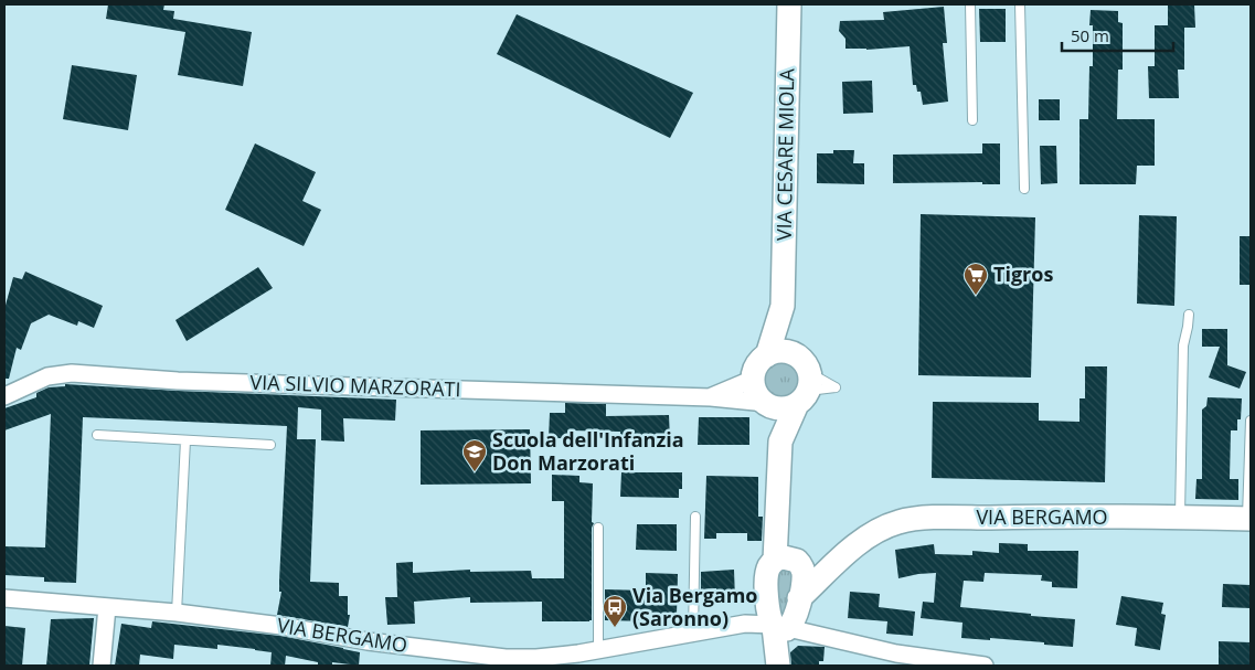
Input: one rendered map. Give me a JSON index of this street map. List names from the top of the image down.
{
  "streets": {
    "street": ["VIA CESARE MIOLA", "VIA SILVIO MARZORATI", "VIA BERGAMO"]
  },
  "crossings": [
    ["VIA CESARE MIOLA", "VIA SILVIO MARZORATI"]
  ],
  "places": {
    "supermarket": ["Tigros"],
    "school or university": ["Scuola dell'Infanzia Don Marzorati"],
    "bus stop": ["Via Bergamo (Saronno)"]
  },
  "scale_bar": "50 m"
}
